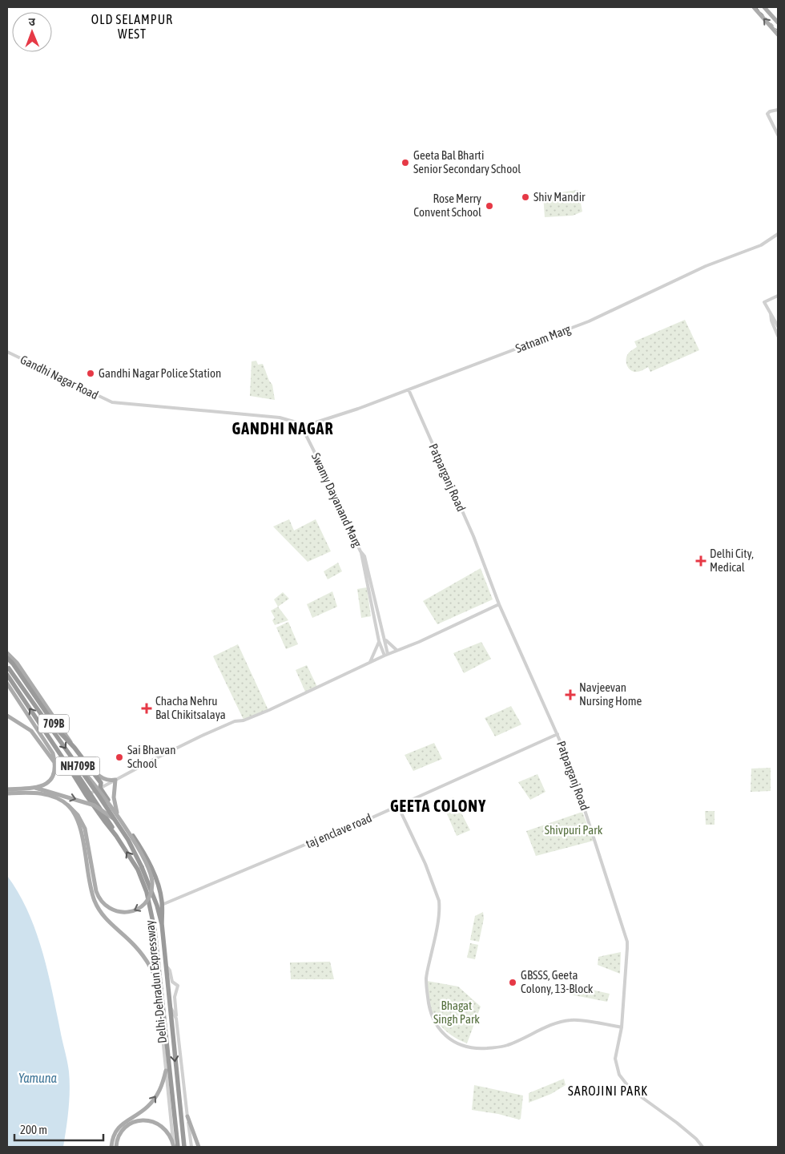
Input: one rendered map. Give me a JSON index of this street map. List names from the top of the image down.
{
  "streets": {
    "highway": ["709B", "NH709B", "Delhi-Dehradun Expressway"],
    "street": [
      "Satnam Marg",
      "Gandhi Nagar Road",
      "Patparganj Road",
      "Swamy Dayanand Marg",
      "taj enclave road"
    ]
  },
  "crossings": [
    ["Satnam Marg", "Gandhi Nagar Road"],
    ["Satnam Marg", "Patparganj Road"],
    ["Satnam Marg", "Swamy Dayanand Marg"],
    ["Gandhi Nagar Road", "Swamy Dayanand Marg"],
    ["Patparganj Road", "taj enclave road"],
    ["709B", "taj enclave road"],
    ["709B", "Delhi-Dehradun Expressway"]
  ],
  "districts": [
    "OLD SELAMPUR WEST",
    "GANDHI NAGAR",
    "GEETA COLONY",
    "SAROJINI PARK"
  ],
  "water": ["Yamuna"],
  "parks": ["Shivpuri Park", "Bhagat Singh Park"],
  "places": {
    "other": [
      "Geeta Bal Bharti Senior Secondary School",
      "Shiv Mandir",
      "Rose Merry Convent School",
      "Gandhi Nagar Police Station",
      "Sai Bhavan School",
      "GBSSS, Geeta Colony, 13-Block"
    ],
    "health": ["Delhi City, Medical", "Navjeevan Nursing Home", "Chacha Nehru Bal Chikitsalaya"]
  },
  "scale_bar": "200 m",
  "north": "top"
}
